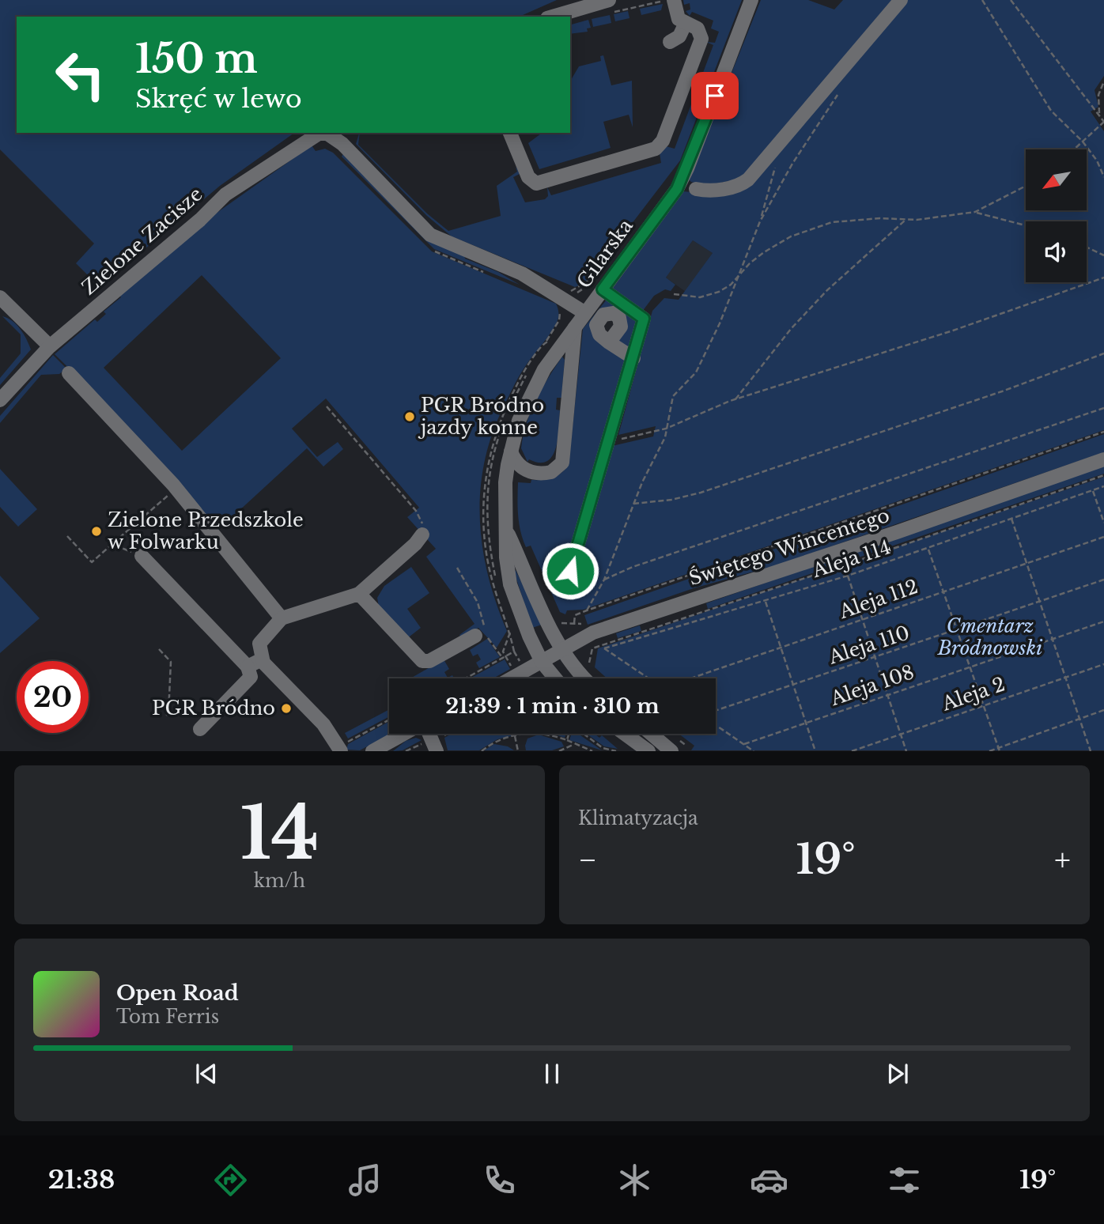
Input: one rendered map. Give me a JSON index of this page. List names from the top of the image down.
{
  "streets": {
    "street": ["Zielone Zacisze", "Gilarska", "Świętego Wincentego"],
    "path": [
      "Aleja 114",
      "Aleja 112",
      "Aleja 110",
      "Aleja 108",
      "Aleja 2"
    ]
  },
  "crossings": [
    ["Zielone Zacisze", "Gilarska"],
    ["Gilarska", "Świętego Wincentego"]
  ],
  "parks": ["Cmentarz Bródnowski"],
  "places": ["PGR Bródno jazdy konne", "Zielone Przedszkole w Folwarku", "PGR Bródno"],
  "north": "bottom left",
  "page": {
    "turn": ["150 m", "Skręć w lewo"],
    "limit": "20",
    "trip": "21:39 · 1 min · 310 m",
    "tile": [
      ["14", "km/h"],
      "Klimatyzacja"
    ],
    "heat": ["−", "19°", "+"],
    "song": ["Open Road", "Tom Ferris"],
    "tabs": ["21:38", "19°"]
  }
}
